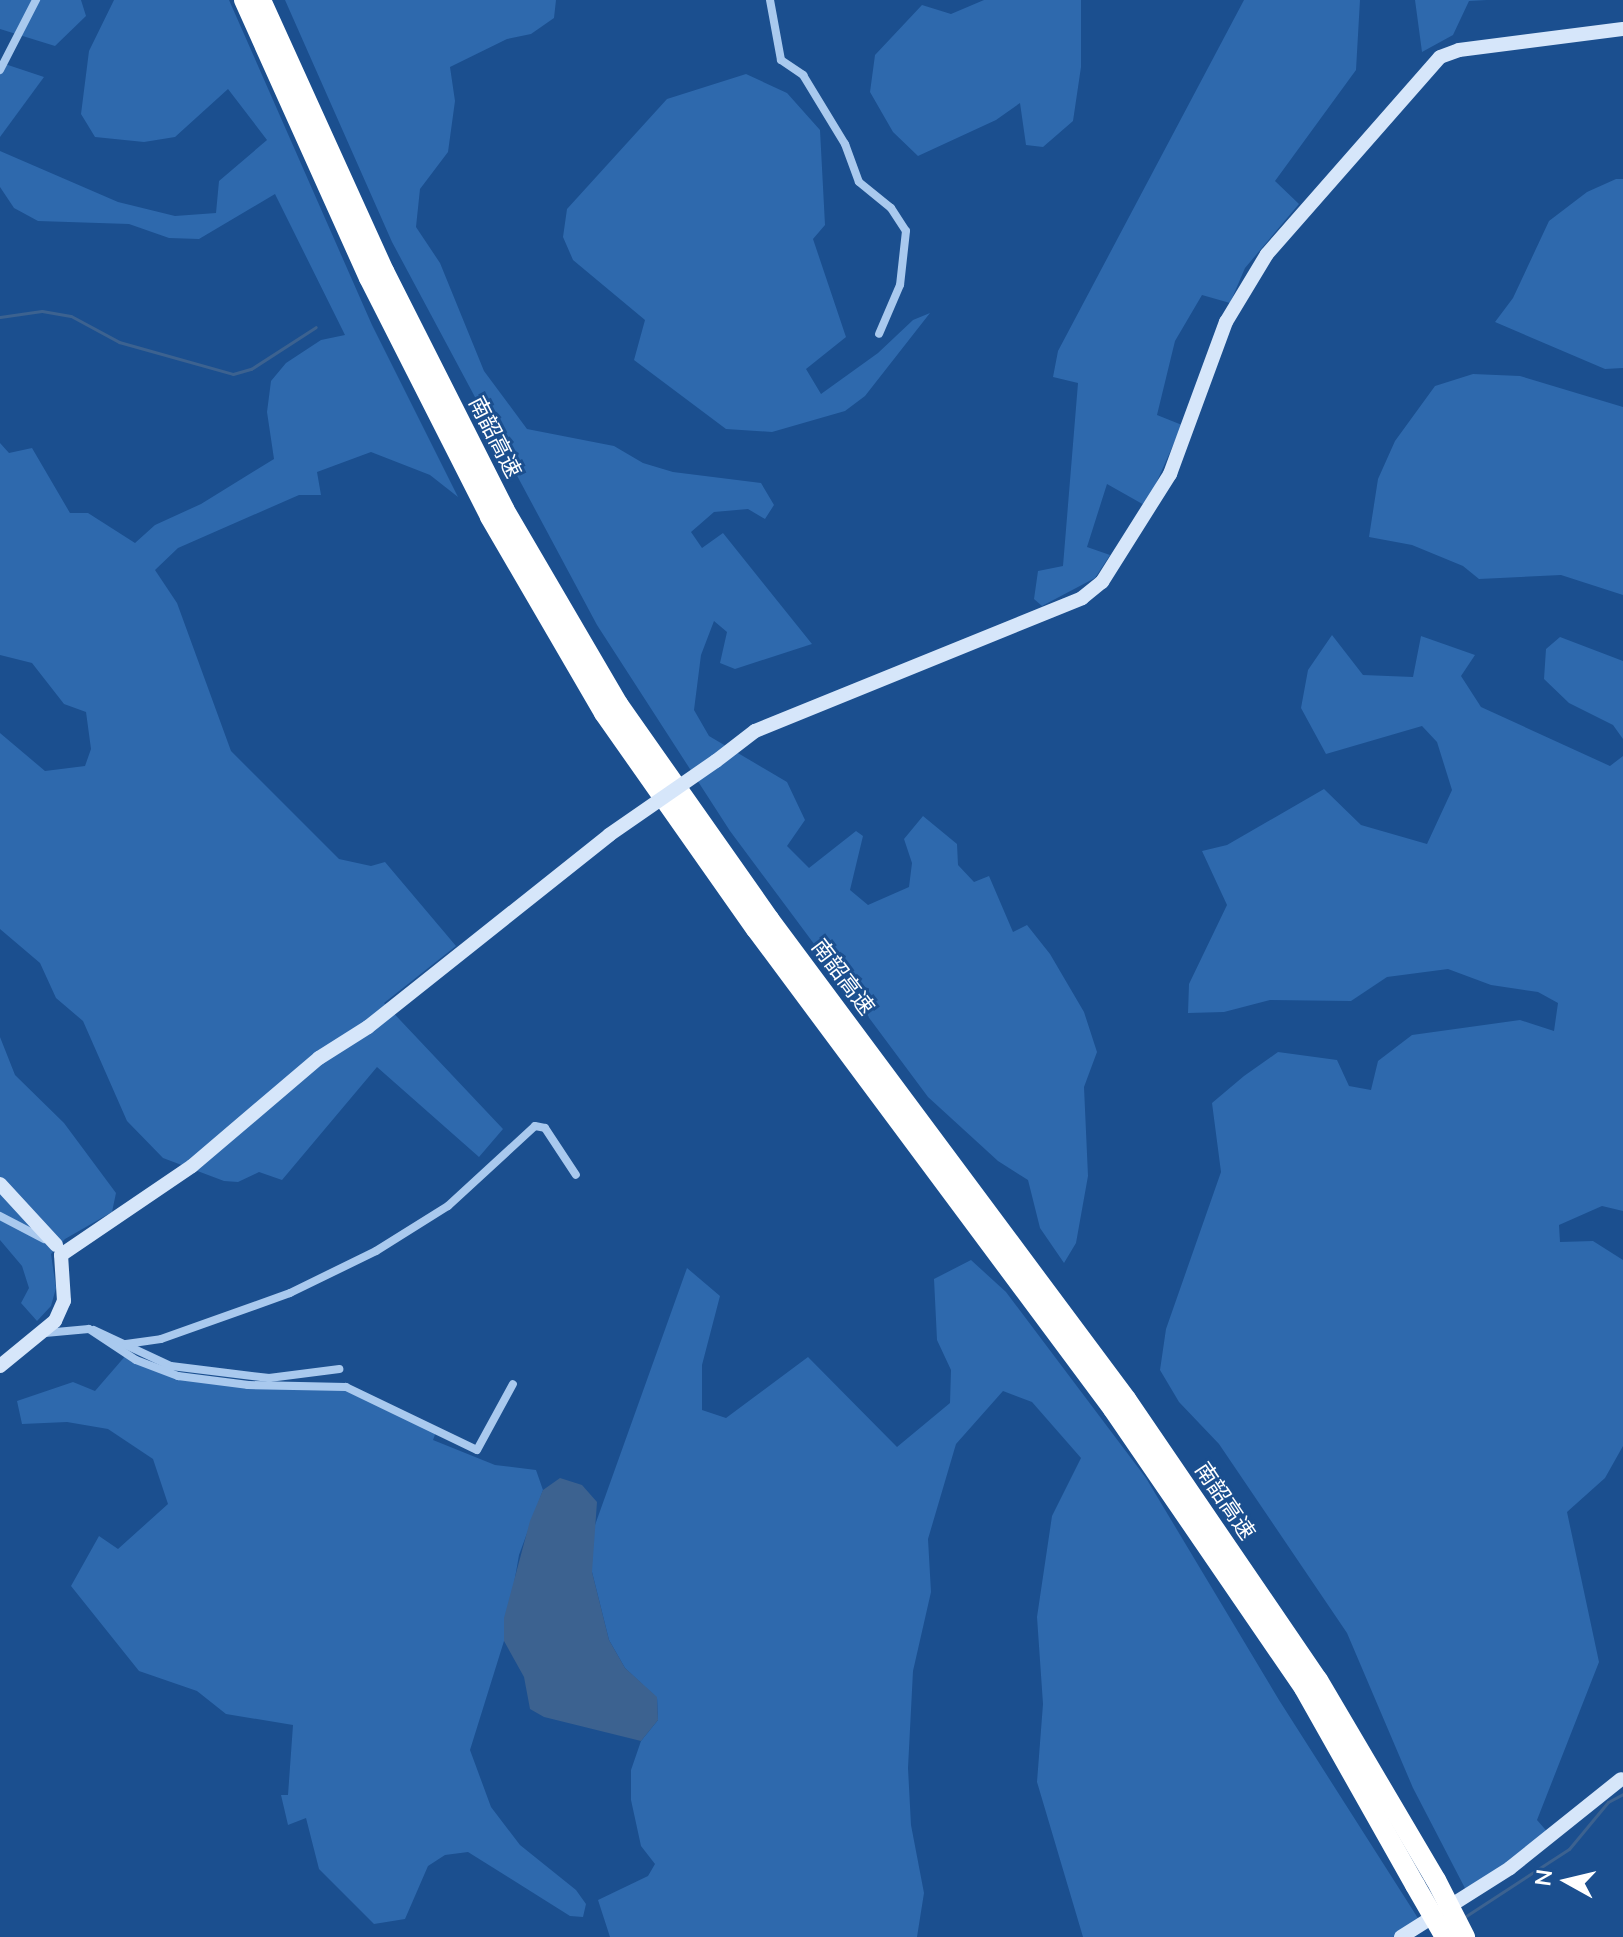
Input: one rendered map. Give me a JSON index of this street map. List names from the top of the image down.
{
  "streets": {
    "highway": ["南韶高速"]
  },
  "north": "left"
}
